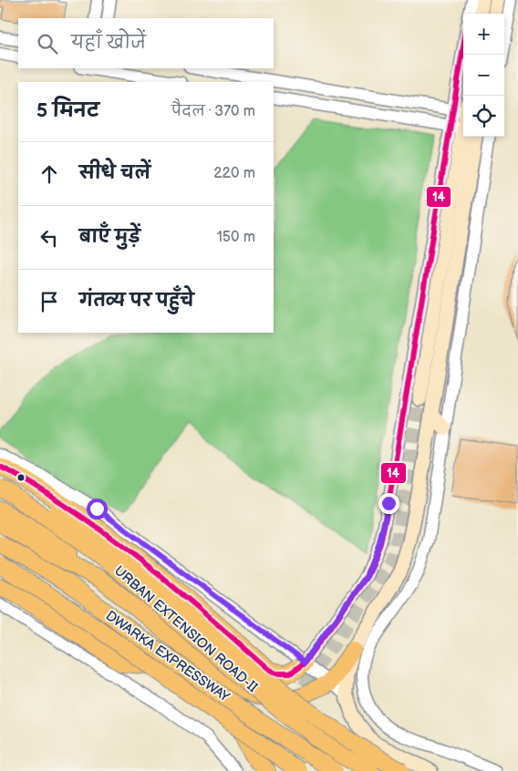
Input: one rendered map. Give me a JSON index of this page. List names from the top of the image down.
{
  "streets": {
    "highway": ["URBAN EXTENSION ROAD-II", "DWARKA EXPRESSWAY"]
  },
  "lines": ["transit line 14"],
  "page": {
    "map_buttons": ["+", "−"],
    "search": "यहाँ खोजें",
    "heading": ["5 मिनट", "पैदल · 370 m"],
    "list": [
      ["सीधे चलें", "220 m"],
      ["बाएँ मुड़ें", "150 m"],
      "गंतव्य पर पहुँचे"
    ]
  }
}
